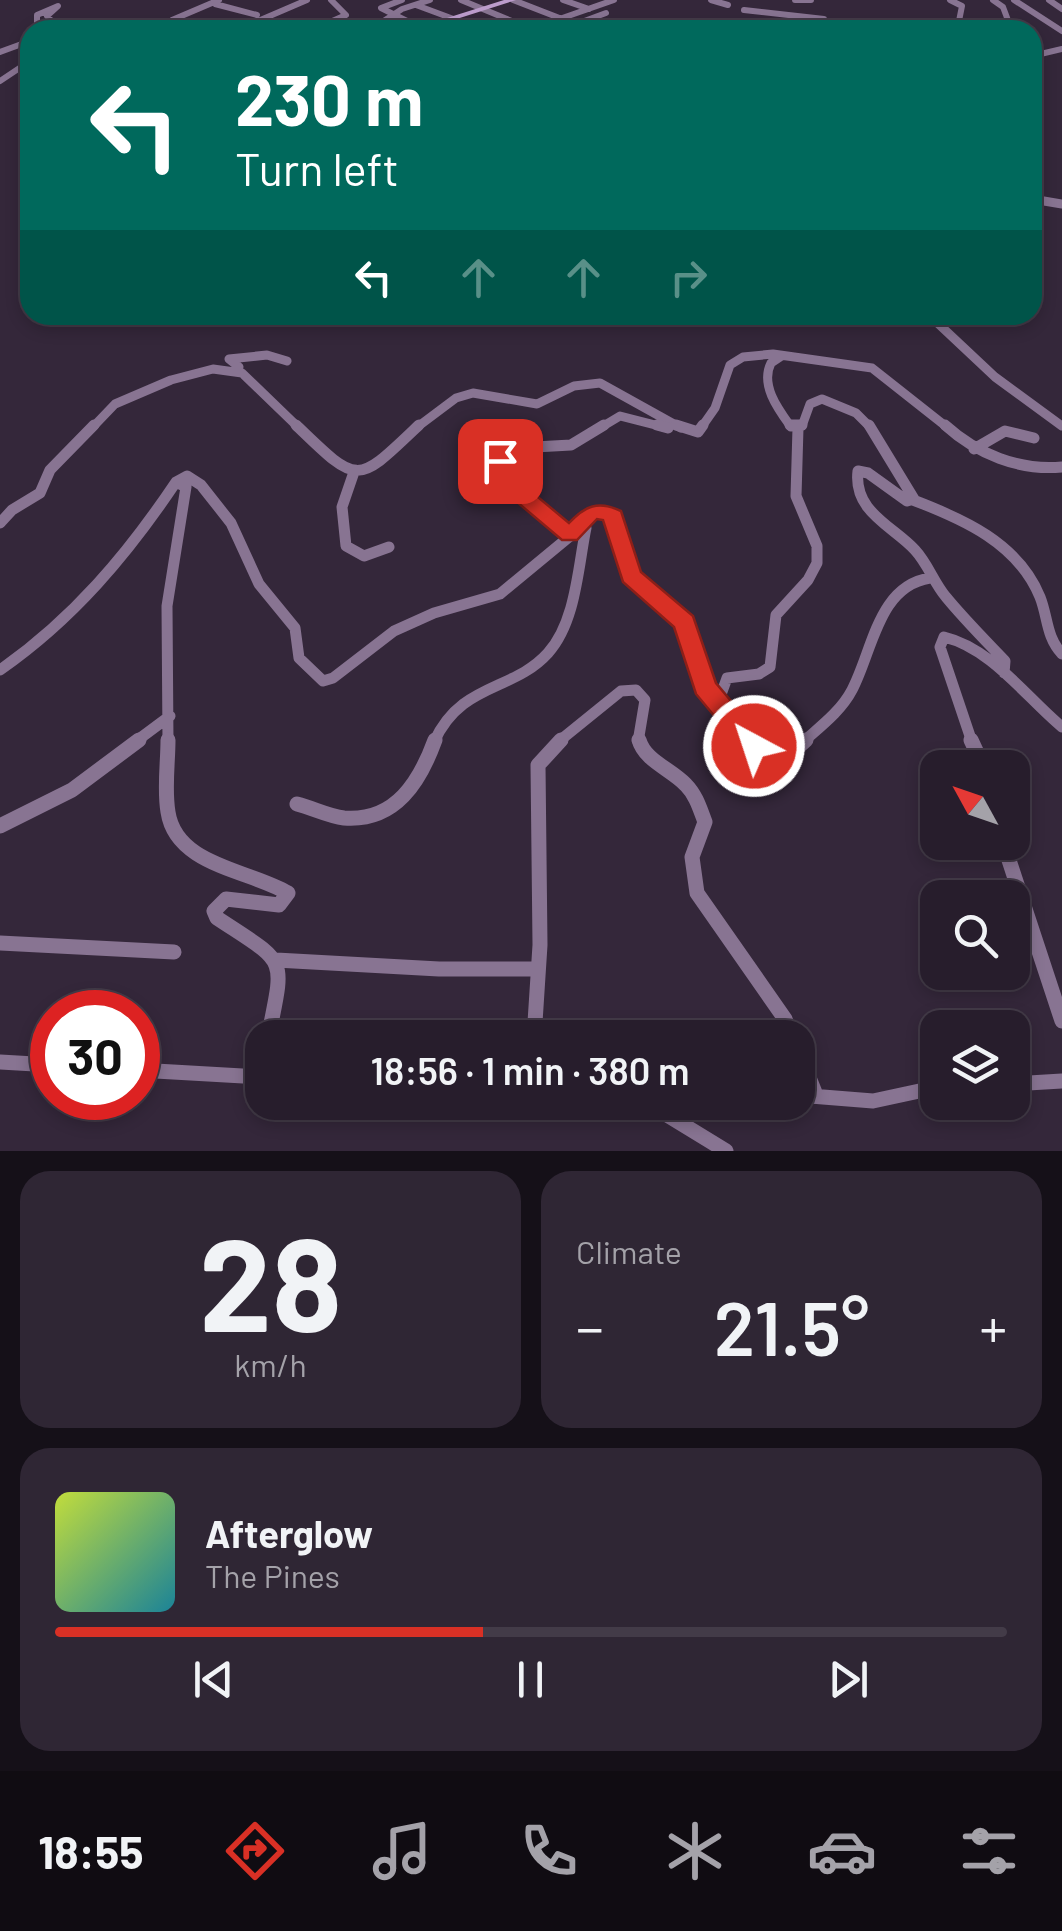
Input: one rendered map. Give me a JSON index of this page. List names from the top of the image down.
{
  "north": "top left",
  "page": {
    "turn": ["230 m", "Turn left"],
    "limit": "30",
    "trip": "18:56 · 1 min · 380 m",
    "tile": [
      ["28", "km/h"],
      "Climate"
    ],
    "heat": ["−", "21.5°", "+"],
    "song": ["Afterglow", "The Pines"],
    "tabs": "18:55"
  }
}
